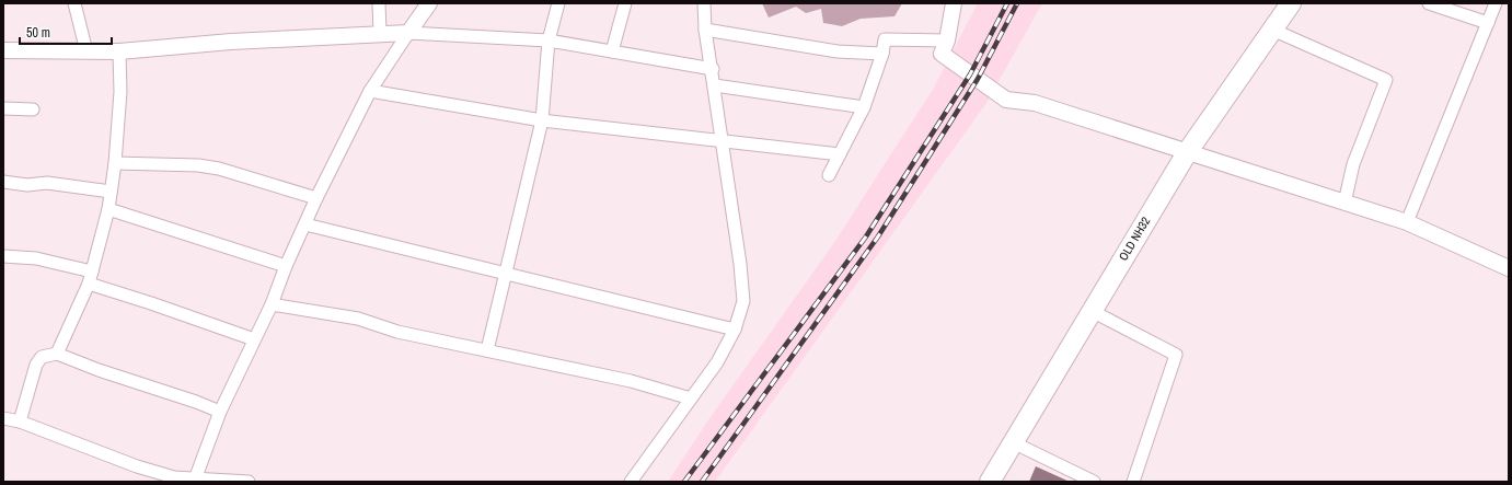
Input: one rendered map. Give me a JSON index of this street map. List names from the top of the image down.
{
  "streets": {
    "main road": ["OLD NH32"]
  },
  "scale_bar": "50 m"
}
